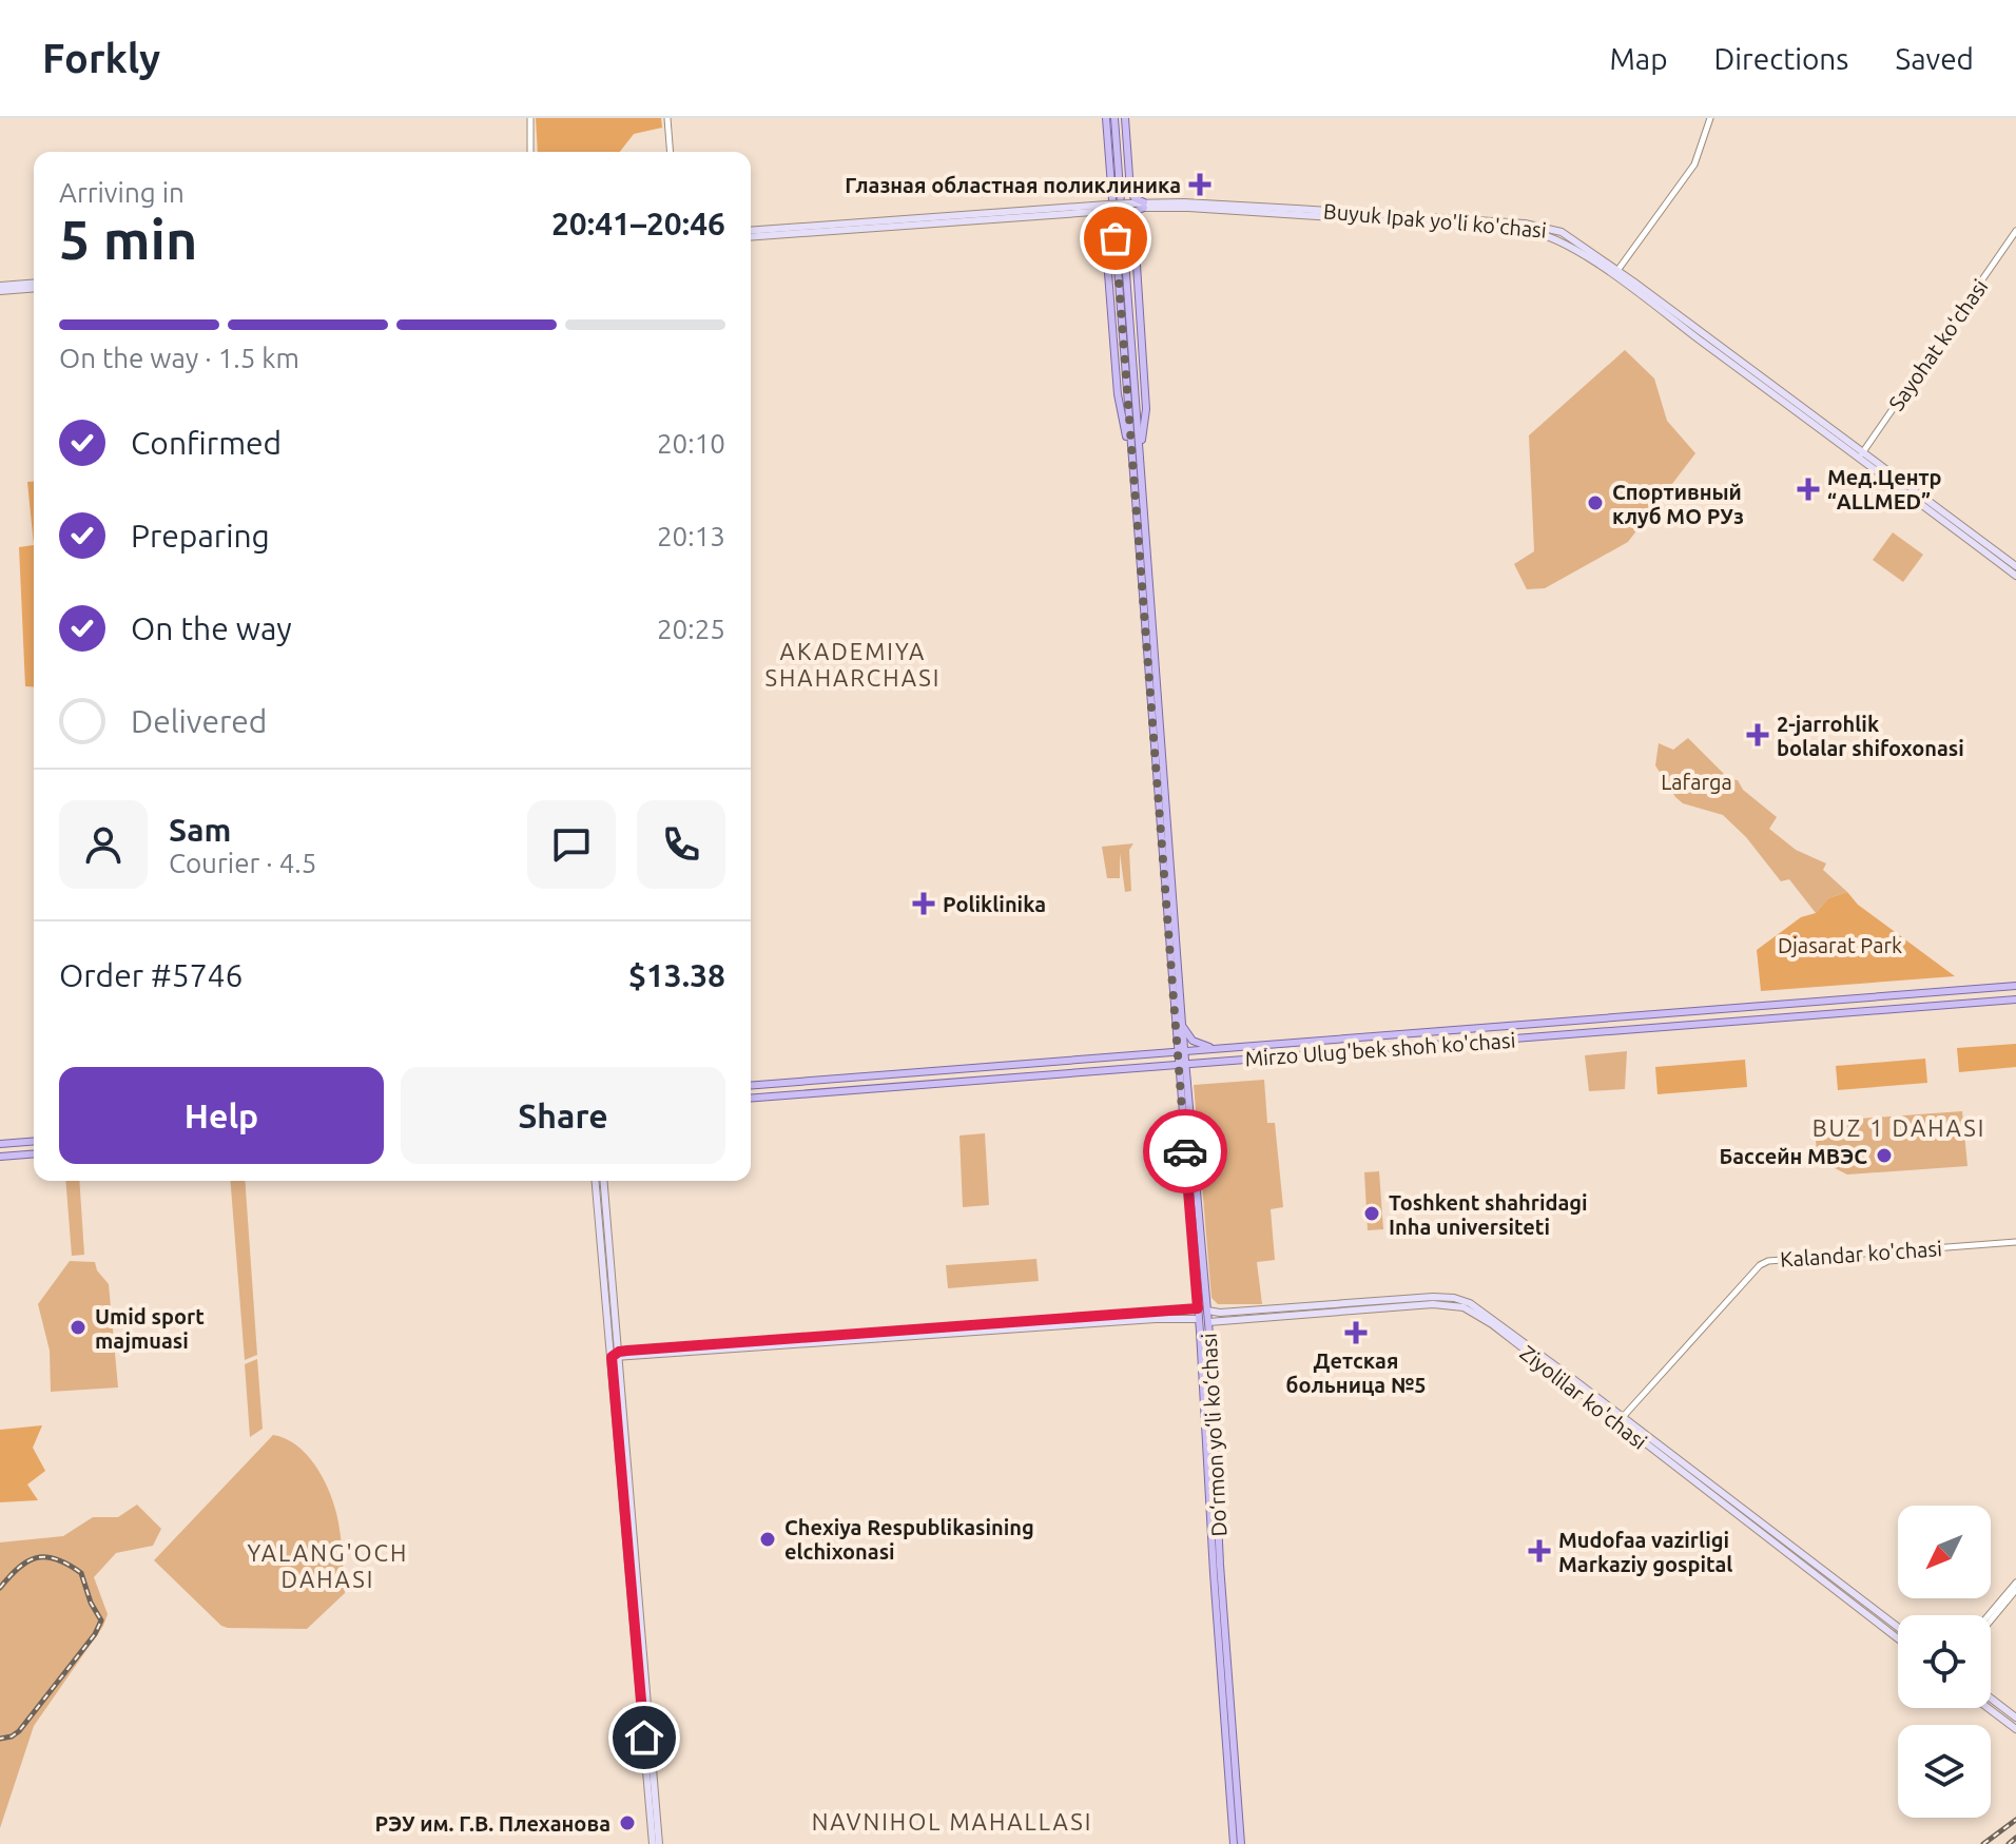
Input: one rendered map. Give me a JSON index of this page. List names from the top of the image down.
{
  "streets": {
    "main road": [
      "Buyuk Ipak yo'li ko'chasi",
      "Mirzo Ulug'bek shoh ko'chasi",
      "Ziyolilar ko'chasi",
      "Do‘rmon yo‘li ko‘chasi"
    ],
    "street": ["Sayohat koʻchasi", "Kalandar ko'chasi"]
  },
  "crossings": [
    ["Buyuk Ipak yo'li ko'chasi", "Sayohat koʻchasi"],
    ["Mirzo Ulug'bek shoh ko'chasi", "Do‘rmon yo‘li ko‘chasi"],
    ["Kalandar ko'chasi", "Ziyolilar ko'chasi"],
    ["Ziyolilar ko'chasi", "Do‘rmon yo‘li ko‘chasi"]
  ],
  "districts": [
    "AKADEMIYA SHAHARCHASI",
    "BUZ 1 DAHASI",
    "YALANG'OCH DAHASI",
    "NAVNIHOL MAHALLASI"
  ],
  "parks": ["Lafarga", "Djasarat Park"],
  "places": {
    "health": [
      "Глазная областная поликлиника",
      "Мед.Центр “ALLMED”",
      "2-jarrohlik bolalar shifoxonasi",
      "Poliklinika",
      "Детская больница №5",
      "Mudofaa vazirligi Markaziy gospital"
    ],
    "other": [
      "Спортивный клуб МО РУз",
      "Бассейн МВЭС",
      "Toshkent shahridagi Inha universiteti",
      "Umid sport majmuasi",
      "Chexiya Respublikasining elchixonasi",
      "РЭУ им. Г.В. Плеханова"
    ]
  },
  "north": "bottom left",
  "page": {
    "header": "Forkly",
    "nav": ["Map", "Directions", "Saved"],
    "heading": ["5 min", "Arriving in", "20:41–20:46"],
    "panel": [
      "Sam",
      "Courier · 4.5",
      "Order #5746",
      "$13.38"
    ],
    "bar": "On the way · 1.5 km",
    "list": [
      ["Confirmed", "20:10"],
      ["Preparing", "20:13"],
      ["On the way", "20:25"],
      "Delivered"
    ],
    "buttons": ["Help", "Share"]
  }
}
